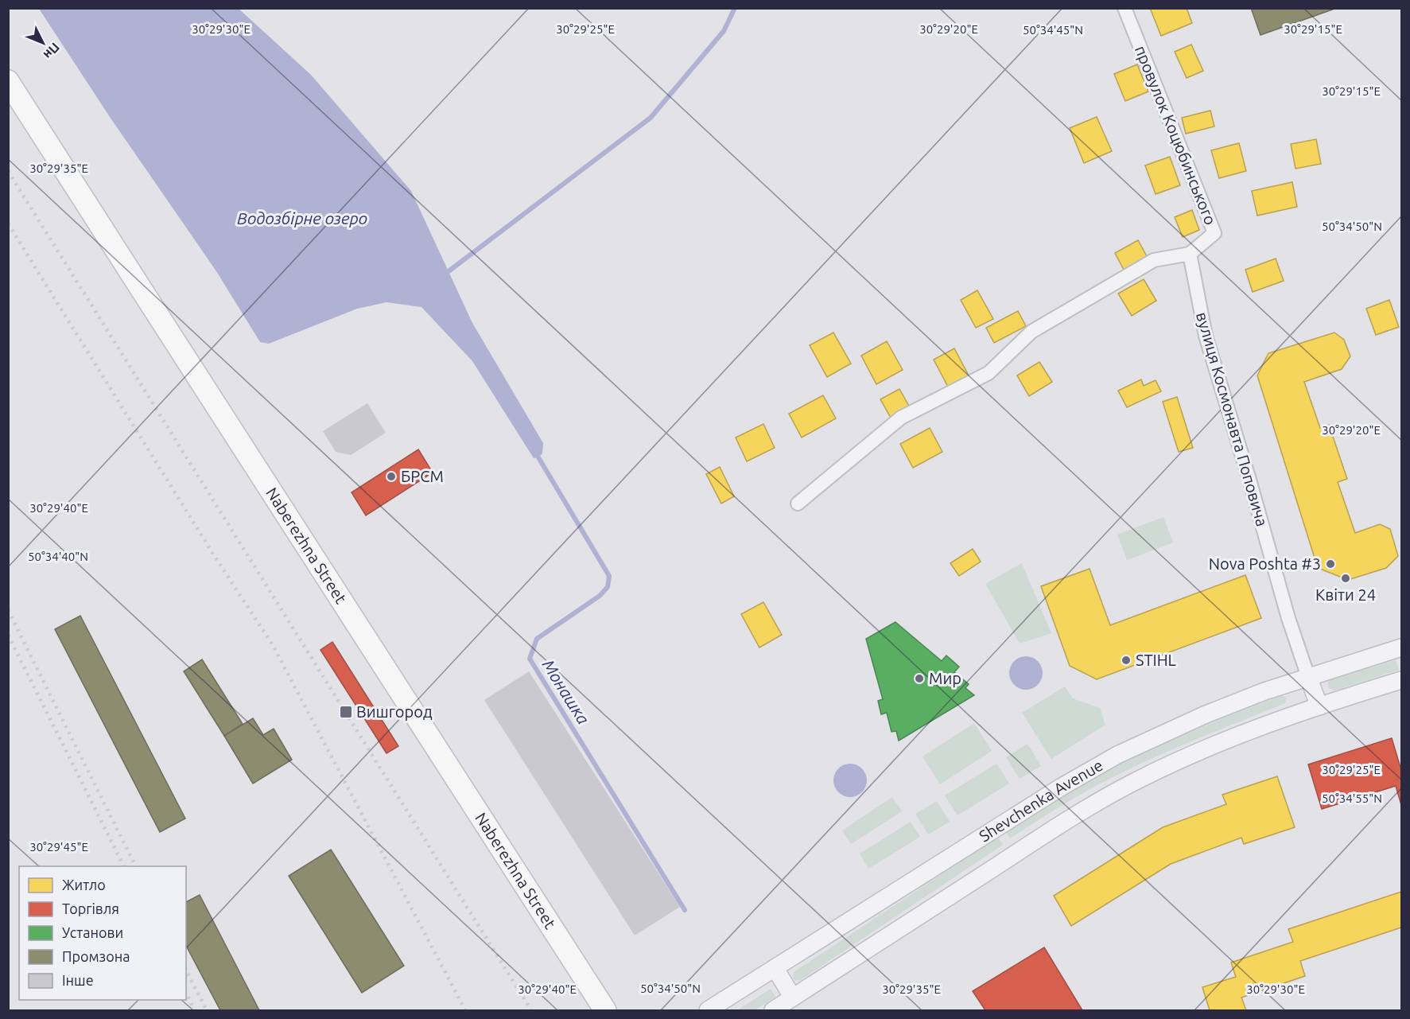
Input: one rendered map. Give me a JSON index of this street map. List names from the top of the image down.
{
  "streets": {
    "main road": ["Naberezhna Street"],
    "street": ["провулок Коцюбинського", "вулиця Космонавта Поповича", "Shevchenka Avenue"]
  },
  "crossings": [
    ["провулок Коцюбинського", "вулиця Космонавта Поповича"],
    ["вулиця Космонавта Поповича", "Shevchenka Avenue"]
  ],
  "water": ["Водозбірне озеро", "Монашка"],
  "places": {
    "other": [
      "БРСМ",
      "Nova Poshta #3",
      "Квіти 24",
      "STIHL",
      "Мир"
    ],
    "transit": ["Вишгород"]
  },
  "legend": [
    "Житло",
    "Торгівля",
    "Установи",
    "Промзона",
    "Інше"
  ],
  "north": "bottom right",
  "coordinates": [
    "30°29'30\"E",
    "30°29'20\"E",
    "30°29'15\"E",
    "30°29'25\"E",
    "50°34'45\"N",
    "30°29'35\"E",
    "50°34'50\"N",
    "30°29'40\"E",
    "50°34'40\"N",
    "50°34'55\"N",
    "30°29'45\"E"
  ]
}
